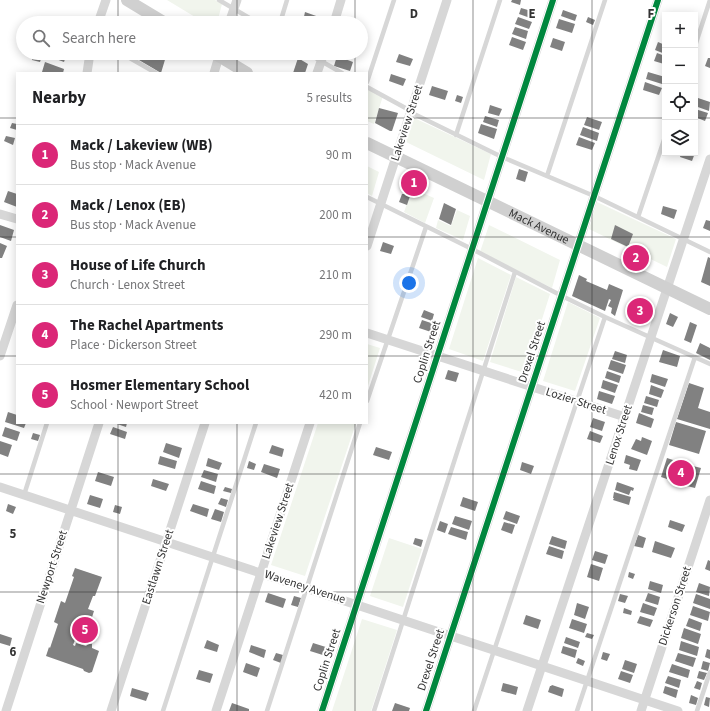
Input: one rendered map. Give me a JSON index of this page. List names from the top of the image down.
{
  "streets": {
    "main road": ["Mack Avenue"],
    "street": [
      "Lakeview Street",
      "Coplin Street",
      "Drexel Street",
      "Lozier Street",
      "Lenox Street",
      "Newport Street",
      "Eastlawn Street",
      "Waveney Avenue",
      "Dickerson Street"
    ]
  },
  "crossings": [
    ["Lakeview Street", "Mack Avenue"],
    ["Lakeview Street", "Waveney Avenue"],
    ["Mack Avenue", "Coplin Street"],
    ["Mack Avenue", "Drexel Street"],
    ["Mack Avenue", "Lenox Street"],
    ["Coplin Street", "Lozier Street"],
    ["Coplin Street", "Waveney Avenue"],
    ["Drexel Street", "Lozier Street"],
    ["Drexel Street", "Waveney Avenue"],
    ["Lozier Street", "Lenox Street"],
    ["Lenox Street", "Waveney Avenue"],
    ["Newport Street", "Waveney Avenue"],
    ["Eastlawn Street", "Waveney Avenue"],
    ["Waveney Avenue", "Dickerson Street"]
  ],
  "page": {
    "map_buttons": ["+", "−"],
    "search": "Search here",
    "heading": ["Nearby", "5 results"],
    "list": [
      {
        "mark": "1",
        "name": "Mack / Lakeview (WB)",
        "note": "Bus stop · Mack Avenue",
        "value": "90 m"
      },
      {
        "mark": "2",
        "name": "Mack / Lenox (EB)",
        "note": "Bus stop · Mack Avenue",
        "value": "200 m"
      },
      {
        "mark": "3",
        "name": "House of Life Church",
        "note": "Church · Lenox Street",
        "value": "210 m"
      },
      {
        "mark": "4",
        "name": "The Rachel Apartments",
        "note": "Place · Dickerson Street",
        "value": "290 m"
      },
      {
        "mark": "5",
        "name": "Hosmer Elementary School",
        "note": "School · Newport Street",
        "value": "420 m"
      }
    ],
    "pins": [
      "1",
      "2",
      "3",
      "4",
      "5"
    ]
  },
  "grid": {
    "columns": ["D", "E", "F"],
    "rows": ["5", "6"]
  }
}
